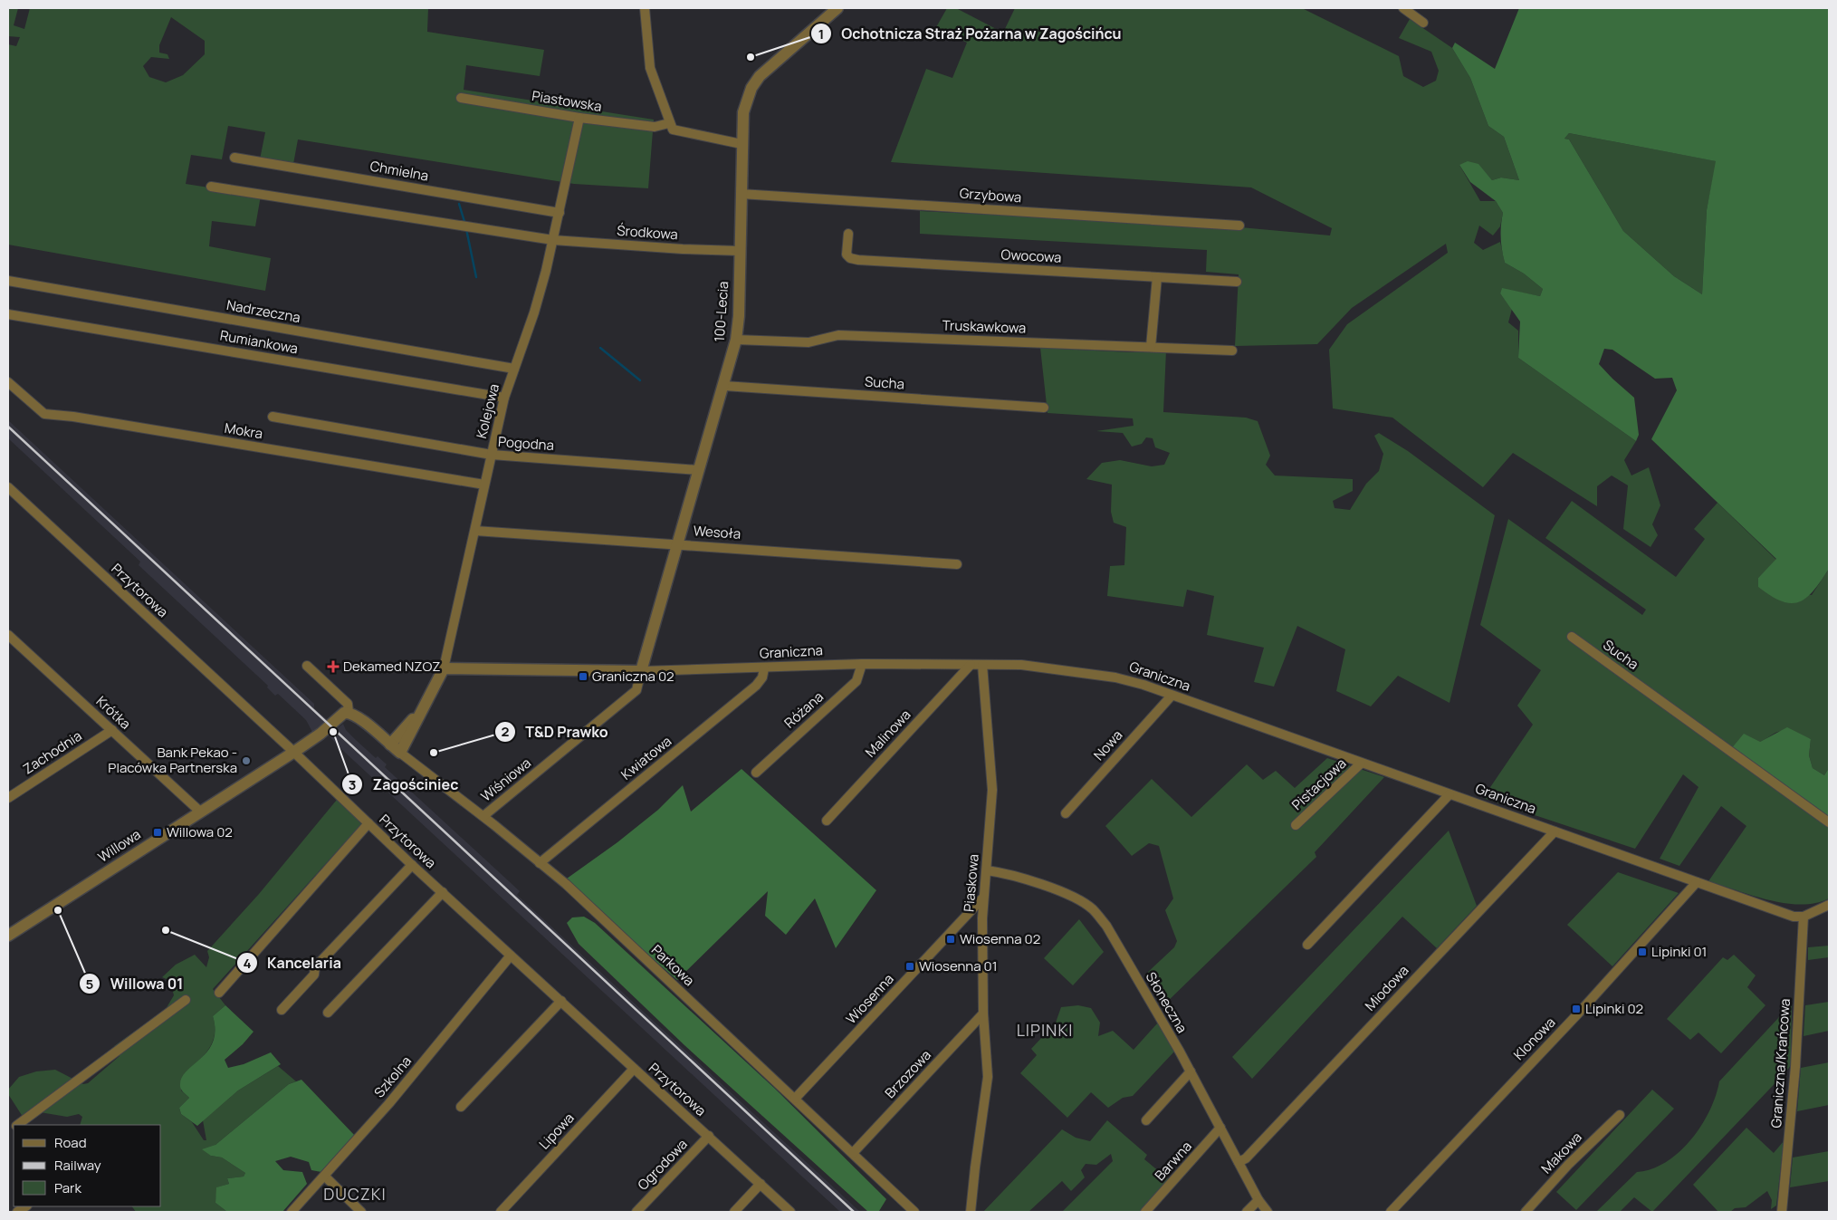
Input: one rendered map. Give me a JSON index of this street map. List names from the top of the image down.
{
  "streets": {
    "street": [
      "Piastowska",
      "Chmielna",
      "Grzybowa",
      "Środkowa",
      "Owocowa",
      "Nadrzeczna",
      "100-Lecia",
      "Truskawkowa",
      "Rumiankowa",
      "Sucha",
      "Kolejowa",
      "Mokra",
      "Pogodna",
      "Wesoła",
      "Przytorowa",
      "Graniczna",
      "Różana",
      "Krótka",
      "Malinowa",
      "Nowa",
      "Zachodnia",
      "Kwiatowa",
      "Wiśniowa",
      "Pistacjowa",
      "Willowa",
      "Piaskowa",
      "Parkowa",
      "Miodowa",
      "Wiosenna",
      "Słoneczna",
      "Klonowa",
      "Graniczna/Krańcowa",
      "Brzozowa",
      "Szkolna",
      "Lipowa",
      "Makowa",
      "Barwna",
      "Ogrodowa"
    ]
  },
  "crossings": [
    ["Piastowska", "Kolejowa"],
    ["Chmielna", "Kolejowa"],
    ["Grzybowa", "100-Lecia"],
    ["Środkowa", "100-Lecia"],
    ["Środkowa", "Kolejowa"],
    ["Nadrzeczna", "Kolejowa"],
    ["100-Lecia", "Truskawkowa"],
    ["100-Lecia", "Sucha"],
    ["100-Lecia", "Pogodna"],
    ["100-Lecia", "Wesoła"],
    ["100-Lecia", "Graniczna"],
    ["100-Lecia", "Wiśniowa"],
    ["Rumiankowa", "Kolejowa"],
    ["Kolejowa", "Mokra"],
    ["Kolejowa", "Pogodna"],
    ["Kolejowa", "Wesoła"],
    ["Kolejowa", "Graniczna"],
    ["Kolejowa", "Parkowa"],
    ["Przytorowa", "Willowa"],
    ["Przytorowa", "Szkolna"],
    ["Przytorowa", "Lipowa"],
    ["Przytorowa", "Ogrodowa"],
    ["Graniczna", "Różana"],
    ["Graniczna", "Malinowa"],
    ["Graniczna", "Nowa"],
    ["Graniczna", "Kwiatowa"],
    ["Graniczna", "Wiśniowa"],
    ["Graniczna", "Pistacjowa"],
    ["Graniczna", "Piaskowa"],
    ["Graniczna", "Miodowa"],
    ["Graniczna", "Klonowa"],
    ["Graniczna", "Graniczna/Krańcowa"],
    ["Krótka", "Zachodnia"],
    ["Krótka", "Willowa"],
    ["Kwiatowa", "Parkowa"],
    ["Wiśniowa", "Parkowa"],
    ["Piaskowa", "Wiosenna"],
    ["Piaskowa", "Słoneczna"],
    ["Piaskowa", "Brzozowa"],
    ["Parkowa", "Wiosenna"],
    ["Parkowa", "Brzozowa"],
    ["Miodowa", "Słoneczna"],
    ["Słoneczna", "Barwna"]
  ],
  "districts": ["LIPINKI", "DUCZKI"],
  "places": {
    "other": [
      "Ochotnicza Straż Pożarna w Zagościńcu",
      "Zagościniec",
      "T&D Prawko",
      "Bank Pekao - Placówka Partnerska",
      "Willowa 01",
      "Kancelaria"
    ],
    "health": ["Dekamed NZOZ"],
    "transit": [
      "Graniczna 02",
      "Willowa 02",
      "Wiosenna 02",
      "Lipinki 01",
      "Wiosenna 01",
      "Lipinki 02"
    ]
  },
  "legend": ["Road", "Railway", "Park"]
}
